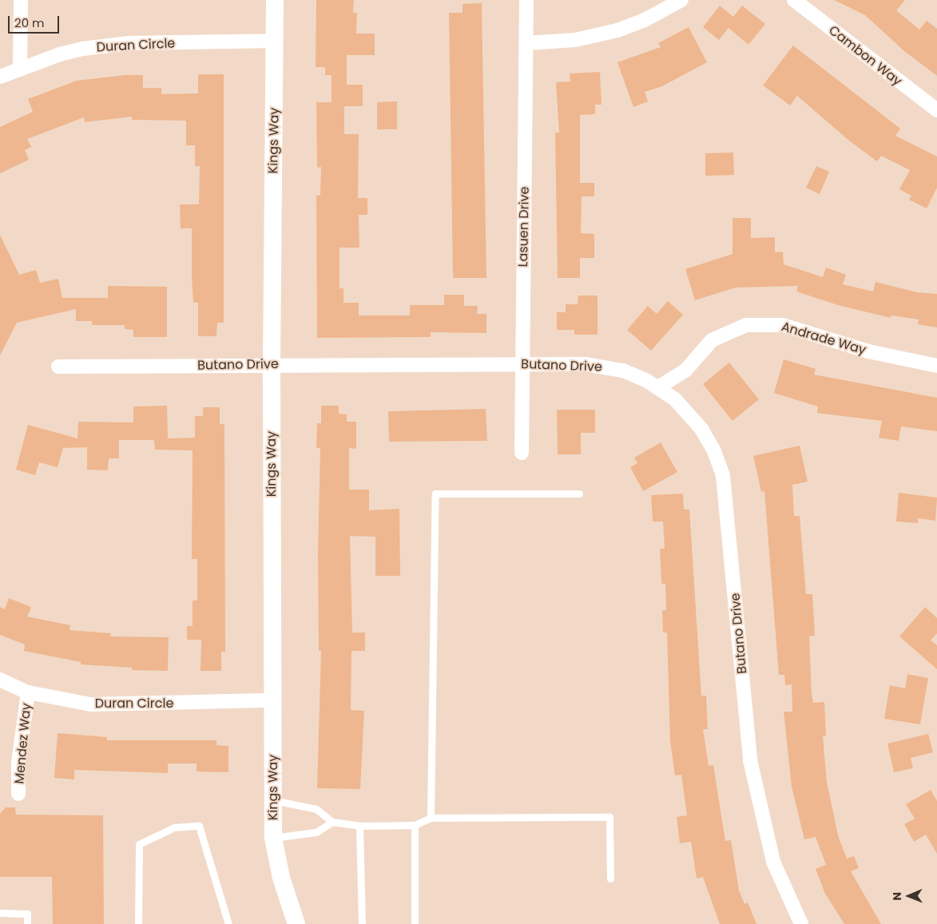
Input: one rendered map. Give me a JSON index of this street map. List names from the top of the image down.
{
  "streets": {
    "street": [
      "Duran Circle",
      "Cambon Way",
      "Kings Way",
      "Lasuen Drive",
      "Andrade Way",
      "Butano Drive",
      "Mendez Way"
    ]
  },
  "crossings": [
    ["Duran Circle", "Kings Way"],
    ["Duran Circle", "Mendez Way"],
    ["Kings Way", "Butano Drive"],
    ["Lasuen Drive", "Butano Drive"],
    ["Andrade Way", "Butano Drive"]
  ],
  "scale_bar": "20 m",
  "north": "left"
}
